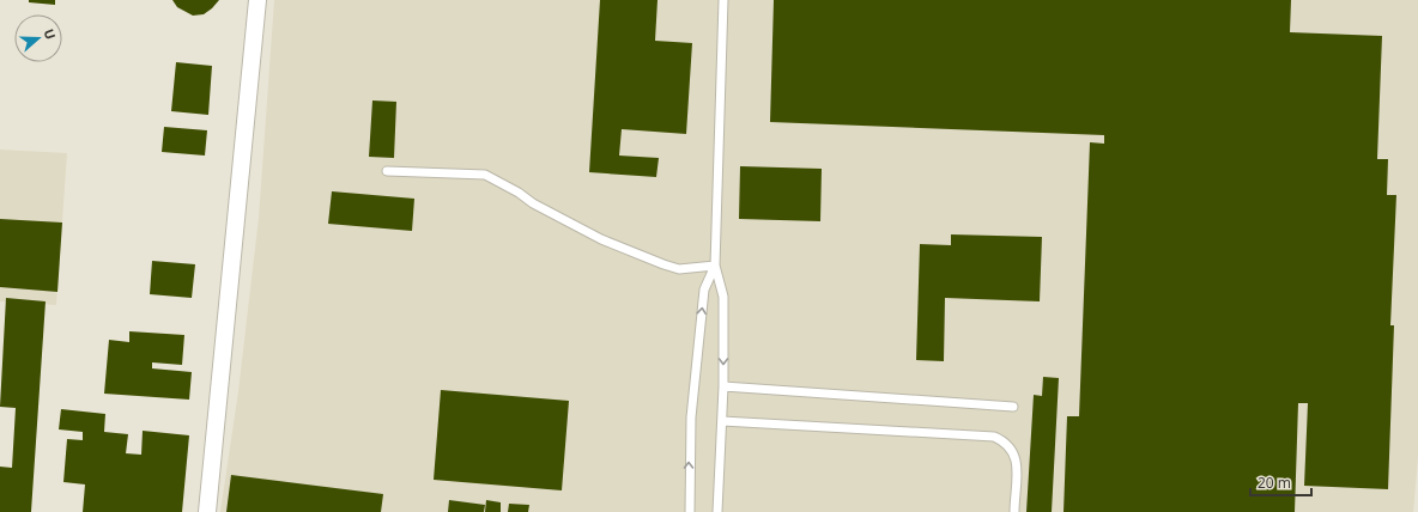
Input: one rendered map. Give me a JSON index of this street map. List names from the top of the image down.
{
  "scale_bar": "20 m",
  "north": "right"
}
